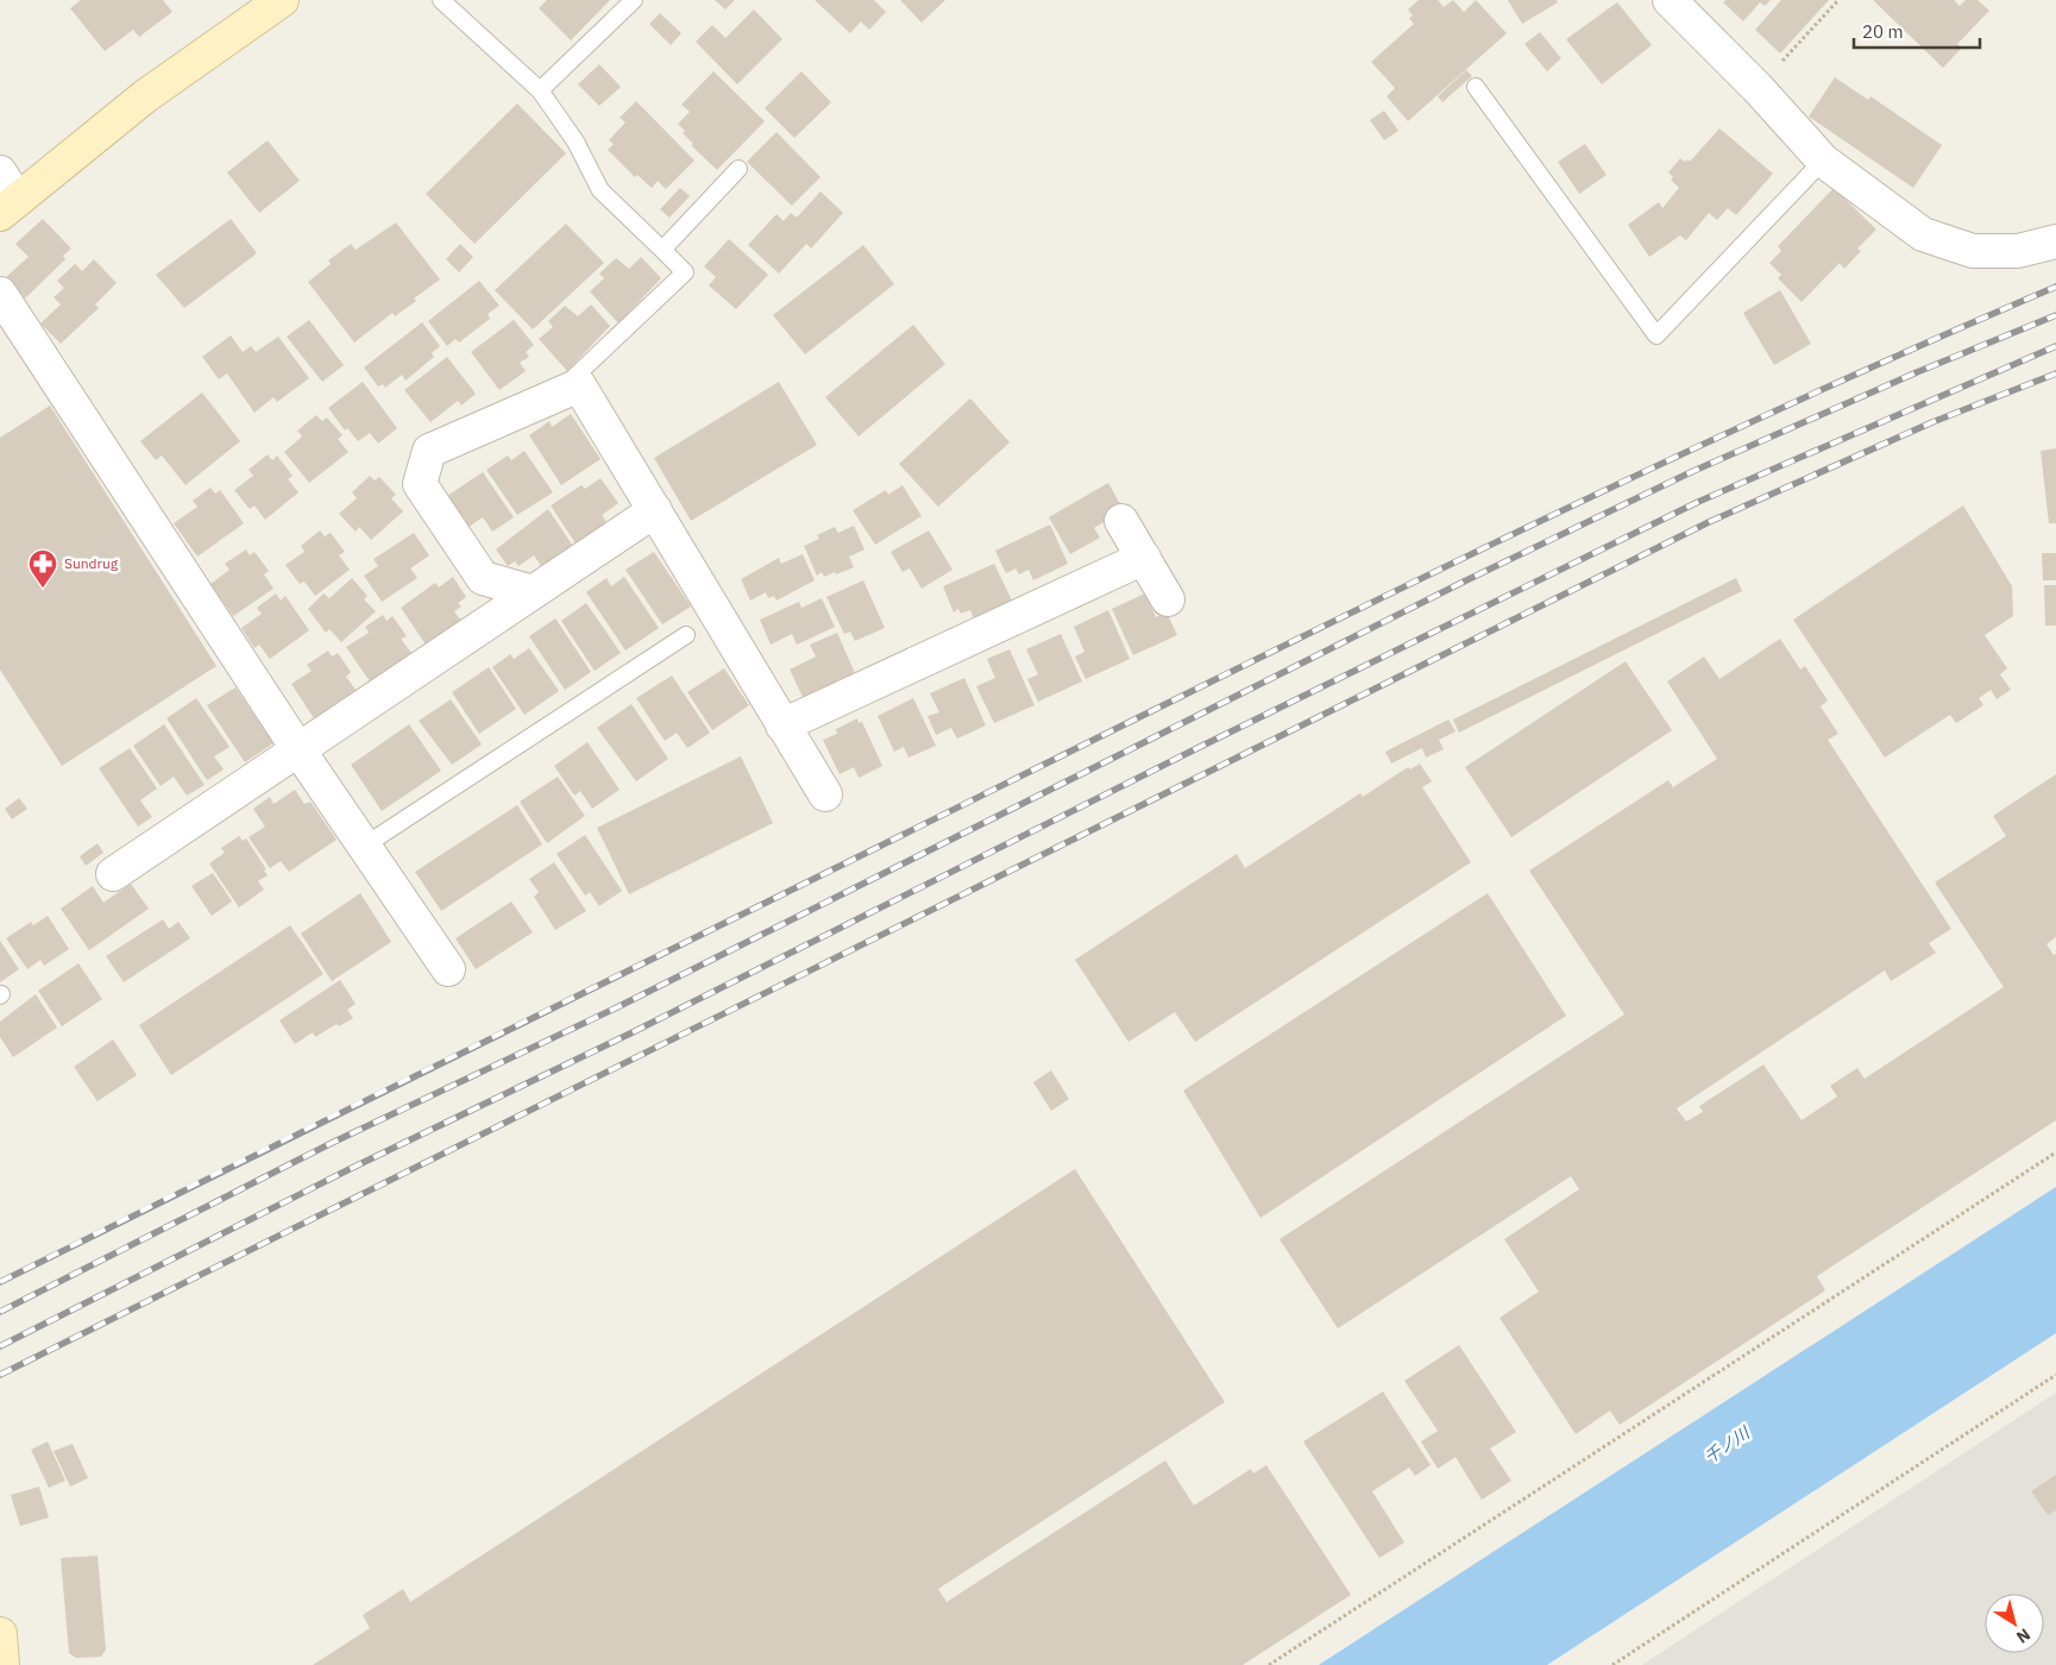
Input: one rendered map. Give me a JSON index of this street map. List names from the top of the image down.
{
  "water": ["千ノ川"],
  "places": {
    "pharmacy": ["Sundrug"]
  },
  "scale_bar": "20 m",
  "north": "bottom right"
}
